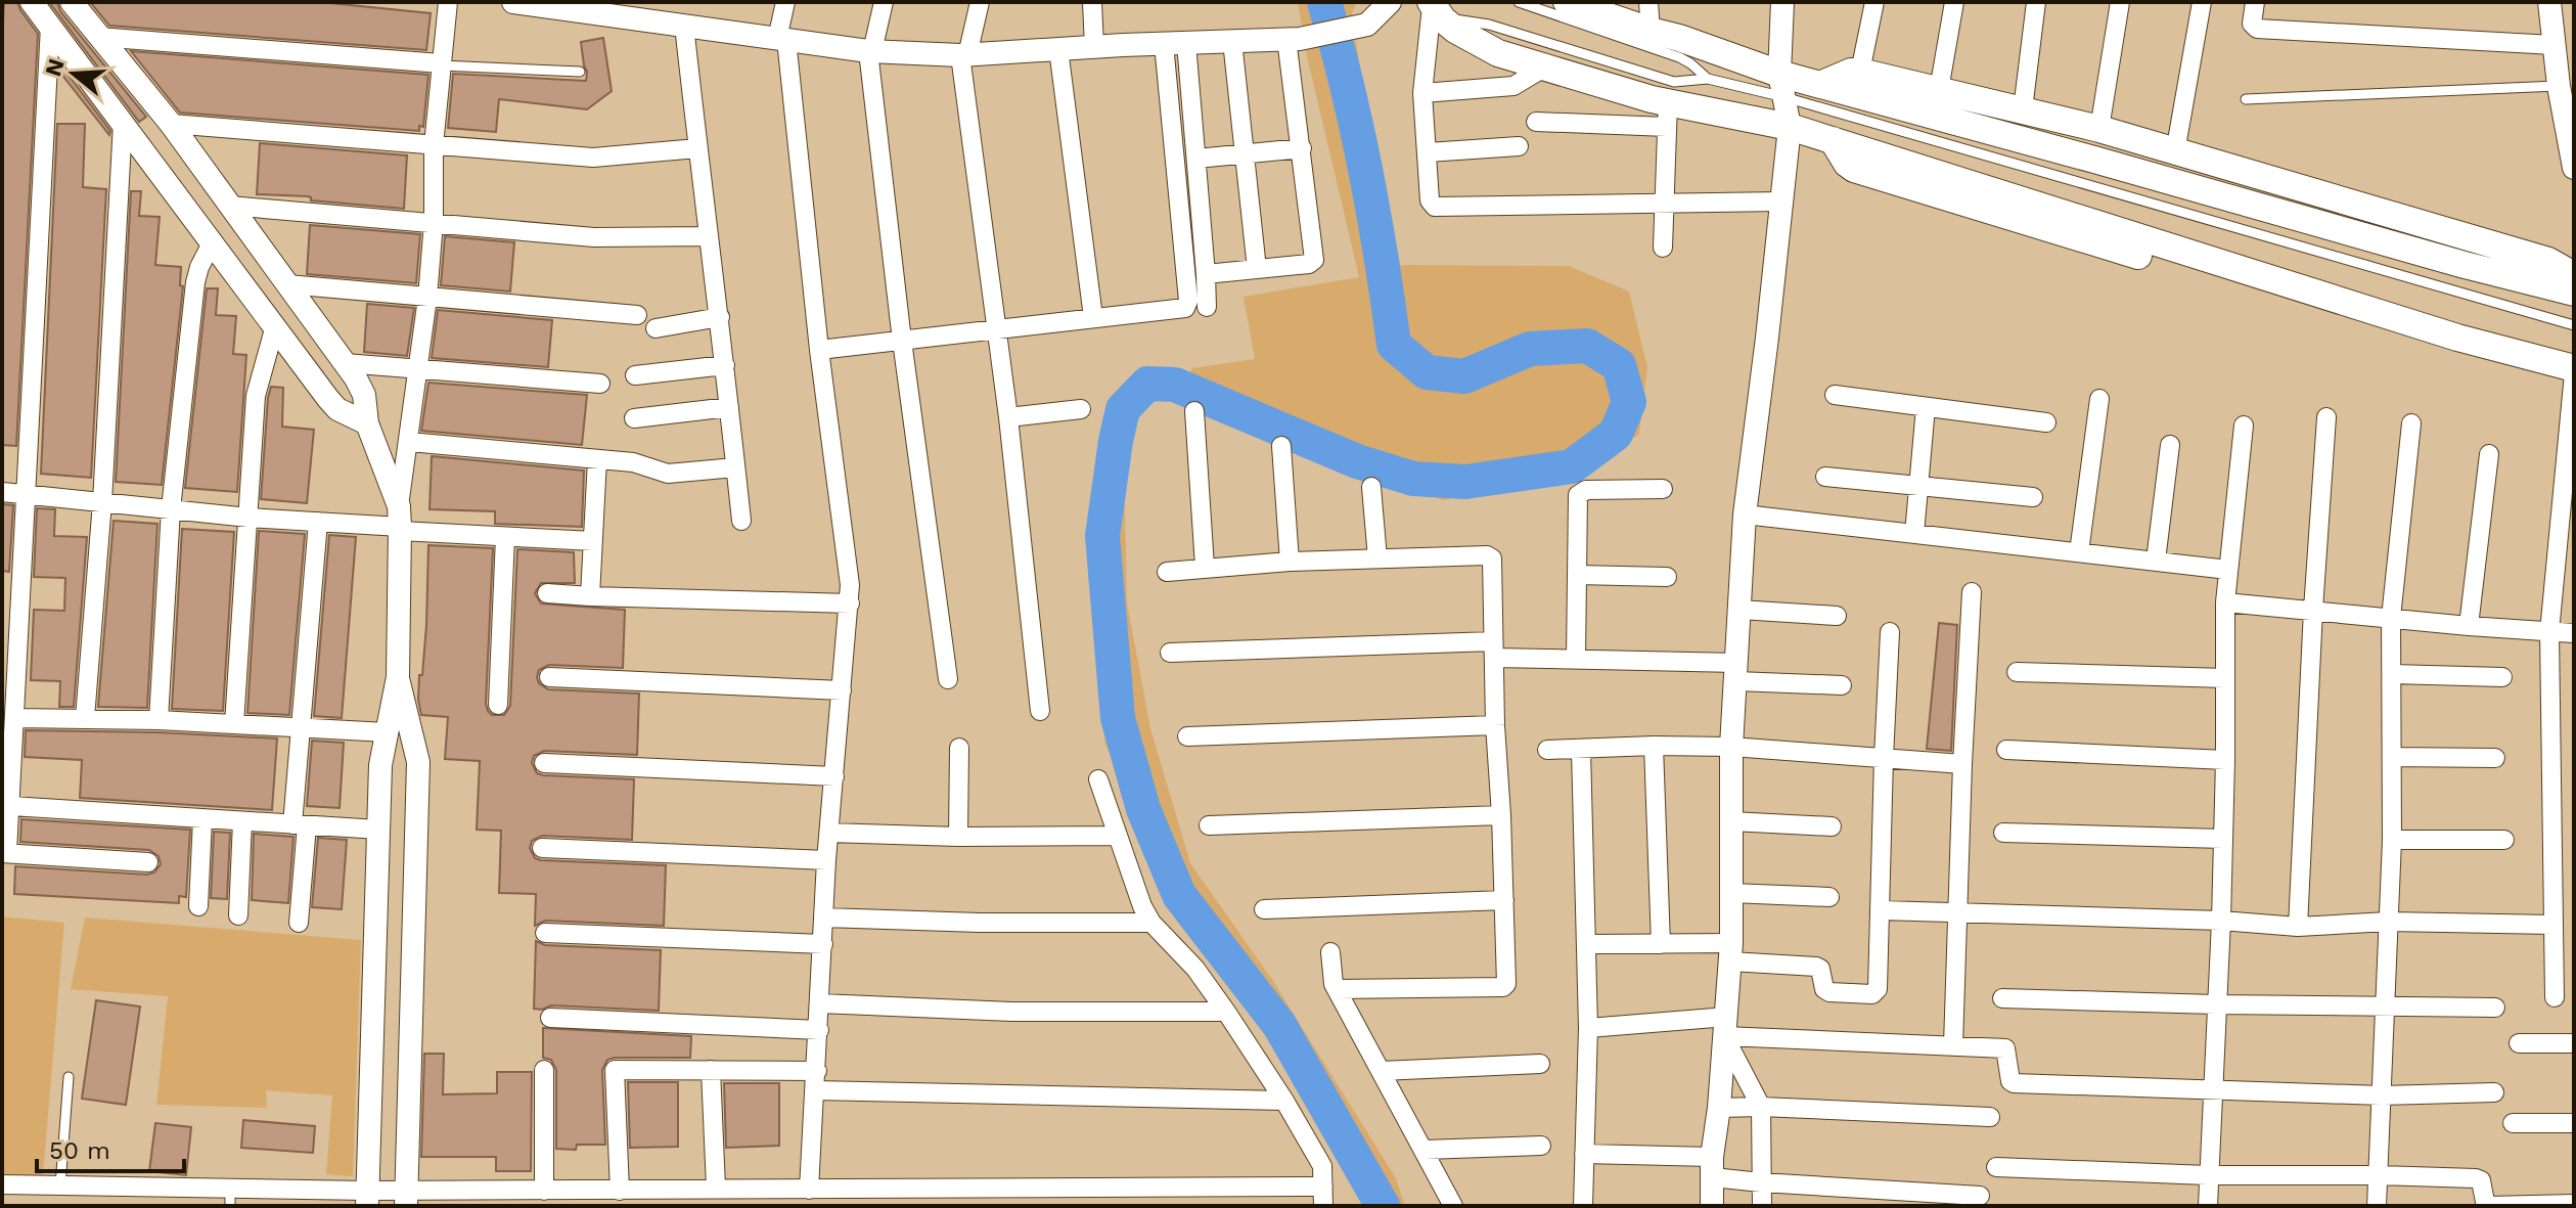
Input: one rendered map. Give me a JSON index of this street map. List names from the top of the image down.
{
  "scale_bar": "50 m",
  "north": "left"
}
